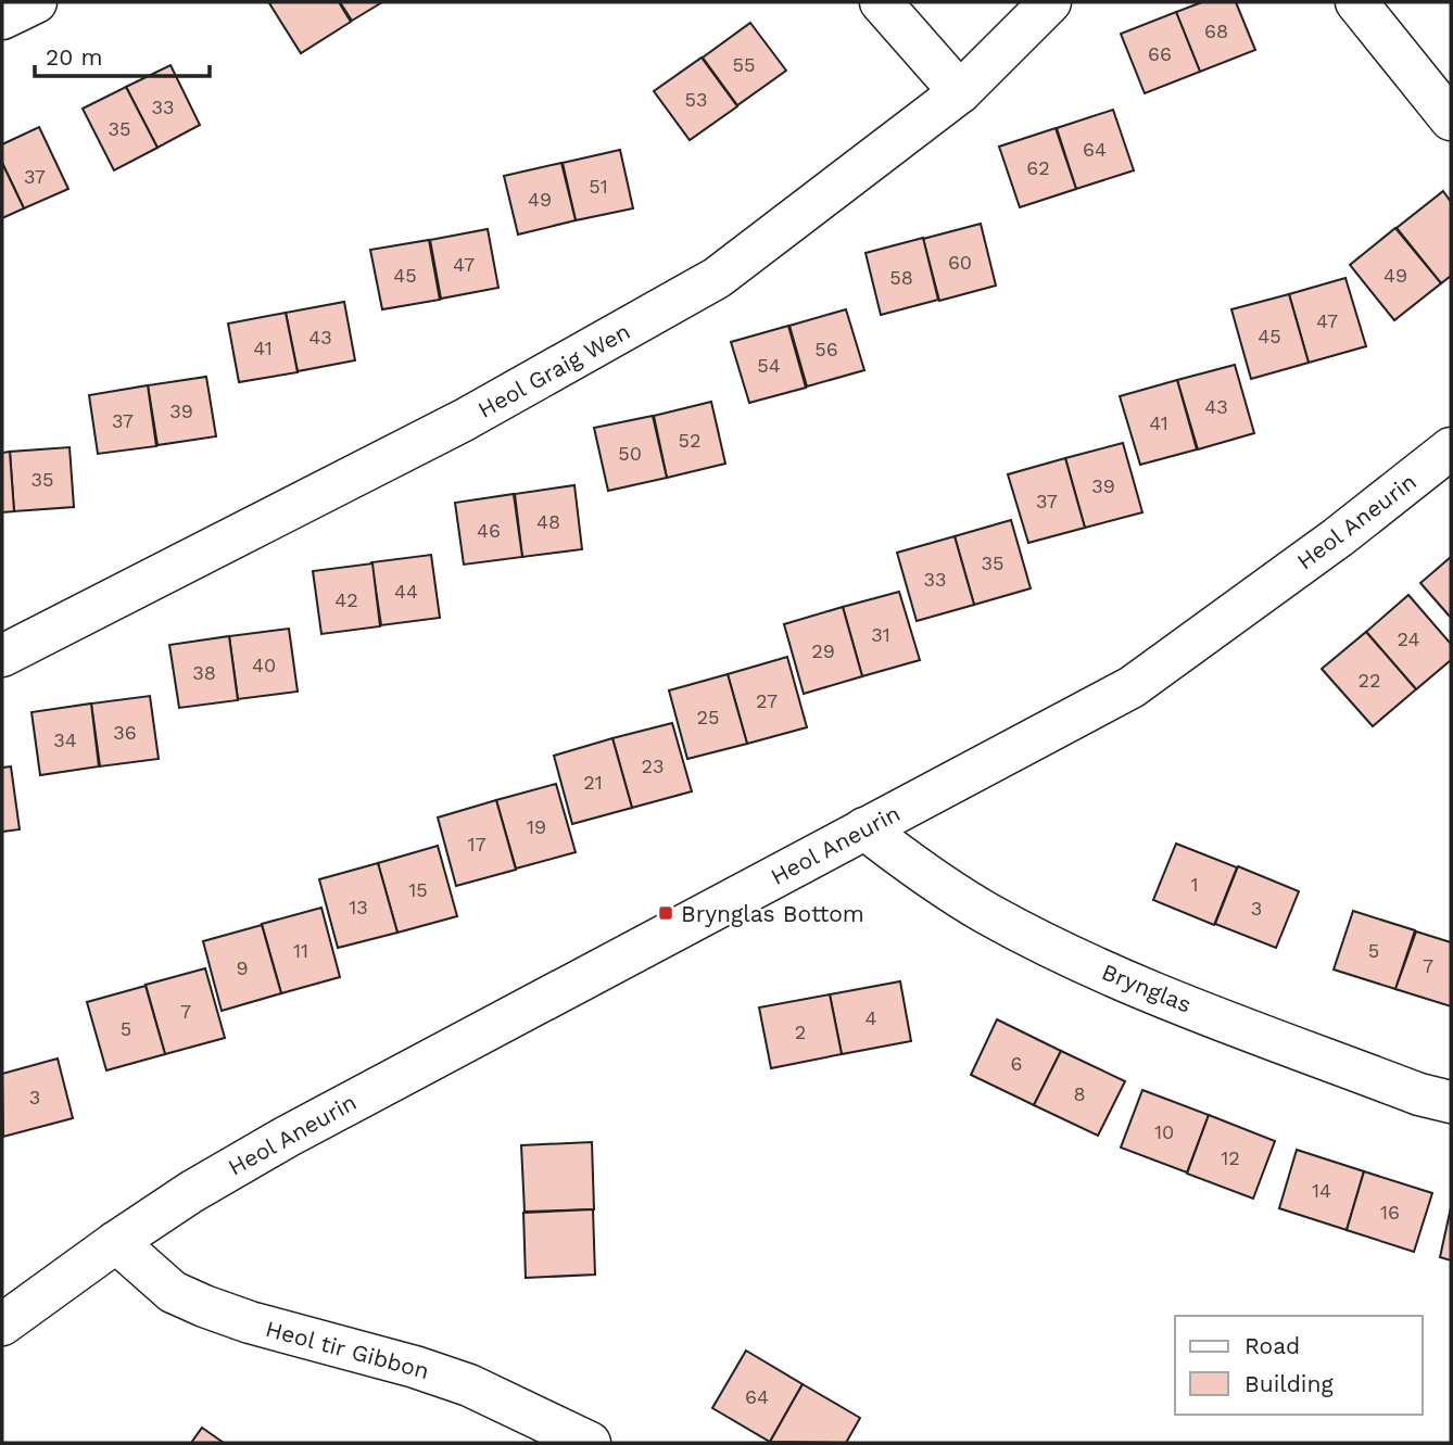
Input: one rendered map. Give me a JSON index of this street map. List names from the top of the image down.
{
  "streets": {
    "street": [
      "Heol Graig Wen",
      "Heol Aneurin",
      "Brynglas",
      "Heol tir Gibbon"
    ]
  },
  "crossings": [
    ["Heol Aneurin", "Brynglas"],
    ["Heol Aneurin", "Heol tir Gibbon"]
  ],
  "places": {
    "transit": ["Brynglas Bottom"]
  },
  "house_numbers": [
    "68",
    "66",
    "55",
    "53",
    "33",
    "35",
    "64",
    "62",
    "37",
    "51",
    "49",
    "60",
    "47",
    "45",
    "49",
    "58",
    "47",
    "45",
    "43",
    "41",
    "56",
    "54",
    "43",
    "39",
    "37",
    "41",
    "52",
    "50",
    "35",
    "39",
    "37",
    "48",
    "46",
    "35",
    "33",
    "44",
    "42",
    "31",
    "24",
    "29",
    "40",
    "38",
    "22",
    "27",
    "25",
    "36",
    "34",
    "23",
    "21",
    "19",
    "17",
    "1",
    "15",
    "13",
    "3",
    "11",
    "5",
    "7",
    "9",
    "7",
    "4",
    "5",
    "2",
    "6",
    "8",
    "3",
    "10",
    "12",
    "14",
    "16",
    "64"
  ],
  "legend": ["Road", "Building"],
  "scale_bar": "20 m"
}
